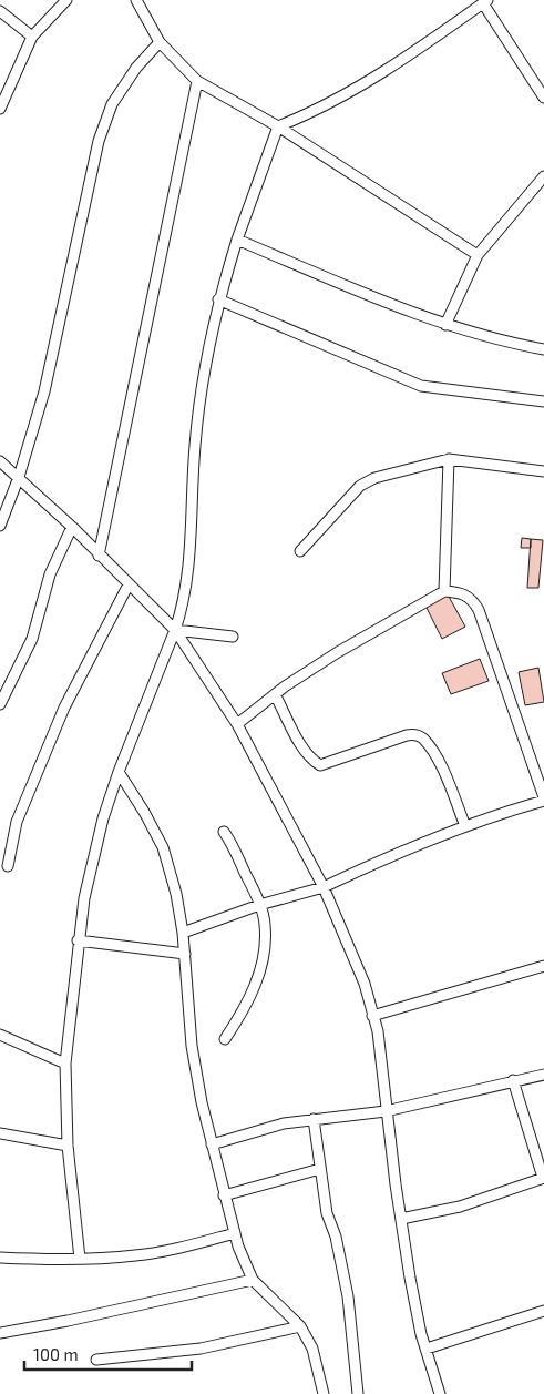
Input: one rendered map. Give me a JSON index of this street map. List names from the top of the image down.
{
  "scale_bar": "100 m"
}
